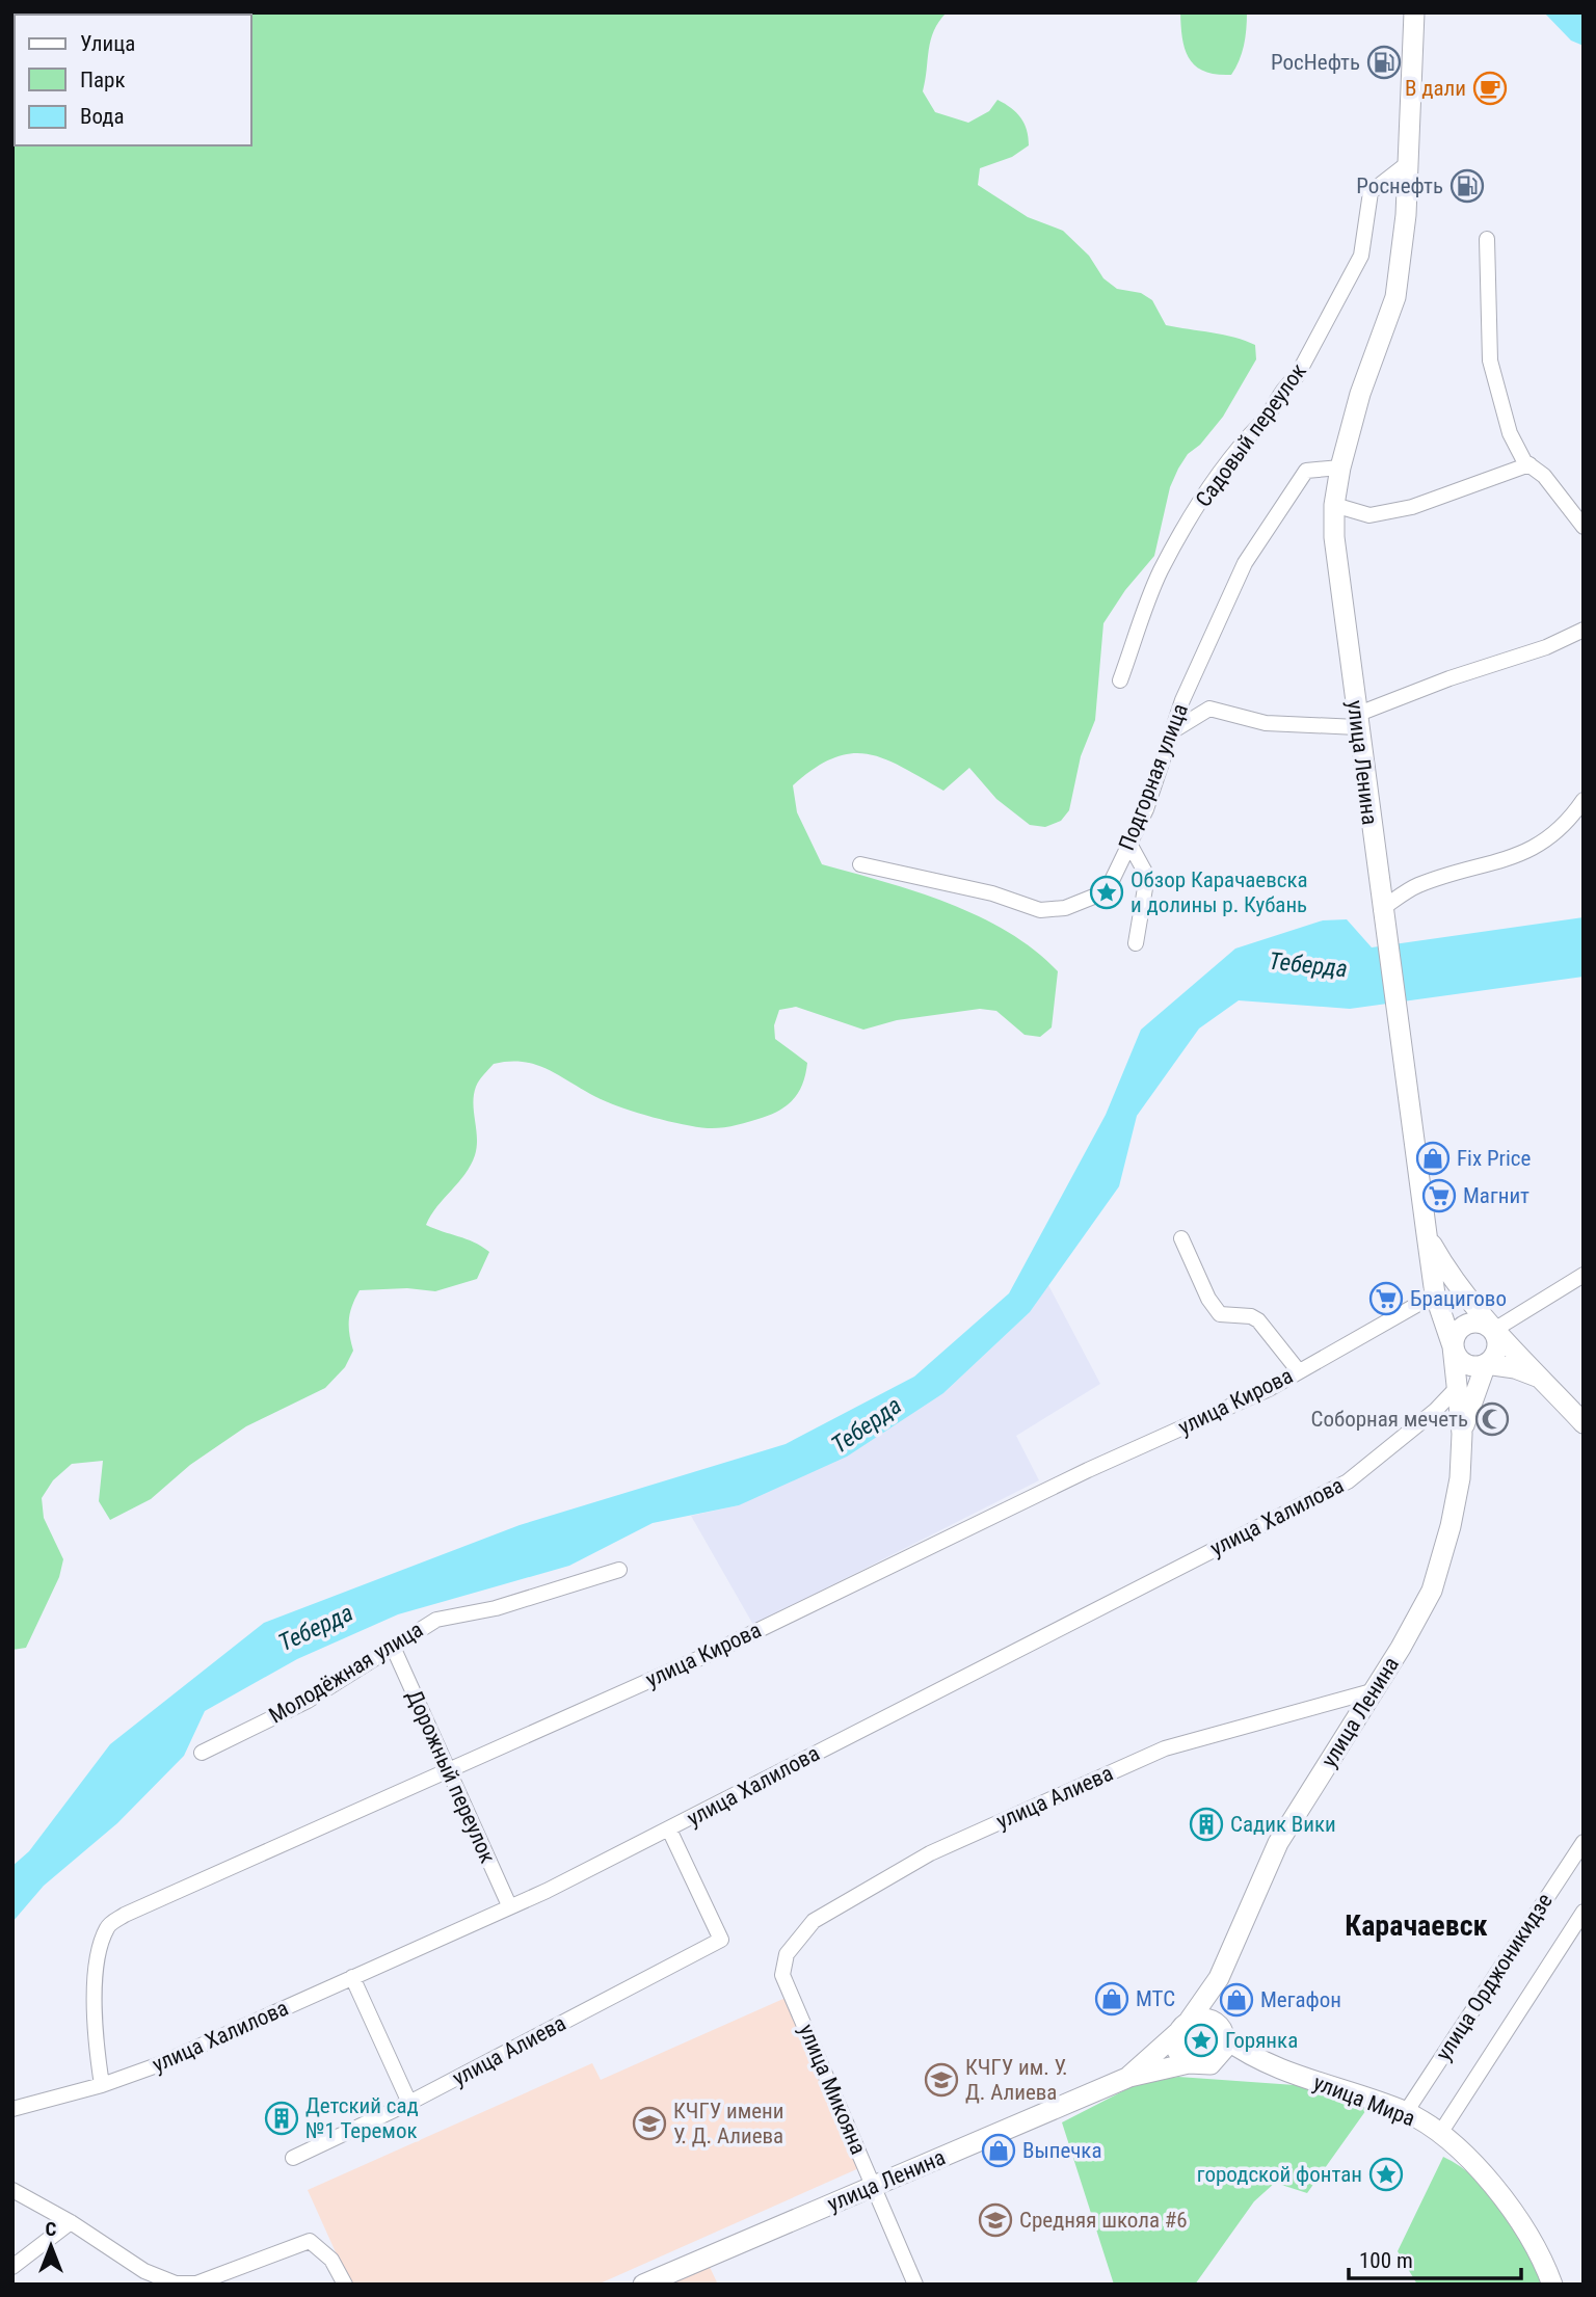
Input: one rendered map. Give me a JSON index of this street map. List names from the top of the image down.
{
  "streets": {
    "main road": ["улица Ленина", "улица Мира"],
    "street": [
      "Садовый переулок",
      "Подгорная улица",
      "улица Кирова",
      "улица Халилова",
      "Молодёжная улица",
      "Дорожный переулок",
      "улица Алиева",
      "улица Орджоникидзе",
      "улица Микояна"
    ]
  },
  "crossings": [
    ["Садовый переулок", "улица Ленина"],
    ["улица Ленина", "Подгорная улица"],
    ["улица Ленина", "улица Кирова"],
    ["улица Ленина", "улица Халилова"],
    ["улица Ленина", "улица Алиева"],
    ["улица Ленина", "улица Микояна"],
    ["улица Ленина", "улица Мира"],
    ["улица Кирова", "улица Халилова"],
    ["улица Кирова", "Дорожный переулок"],
    ["улица Халилова", "Дорожный переулок"],
    ["улица Халилова", "улица Алиева"],
    ["Молодёжная улица", "Дорожный переулок"],
    ["улица Алиева", "улица Микояна"],
    ["улица Орджоникидзе", "улица Мира"]
  ],
  "districts": ["Карачаевск"],
  "water": ["Теберда"],
  "places": {
    "fuel station": ["РосНефть", "Роснефть"],
    "cafe": ["В дали"],
    "place": ["Обзор Карачаевска и долины р. Кубань", "Горянка", "городской фонтан"],
    "shop": [
      "Fix Price",
      "МТС",
      "Мегафон",
      "Выпечка"
    ],
    "supermarket": ["Магнит", "Брацигово"],
    "mosque": ["Соборная мечеть"],
    "building": ["Садик Вики", "Детский сад №1 Теремок"],
    "school or university": ["КЧГУ им. У. Д. Алиева", "КЧГУ имени У. Д. Алиева", "Средняя школа #6"]
  },
  "legend": ["Улица", "Парк", "Вода"],
  "scale_bar": "100 m",
  "north": "top"
}
